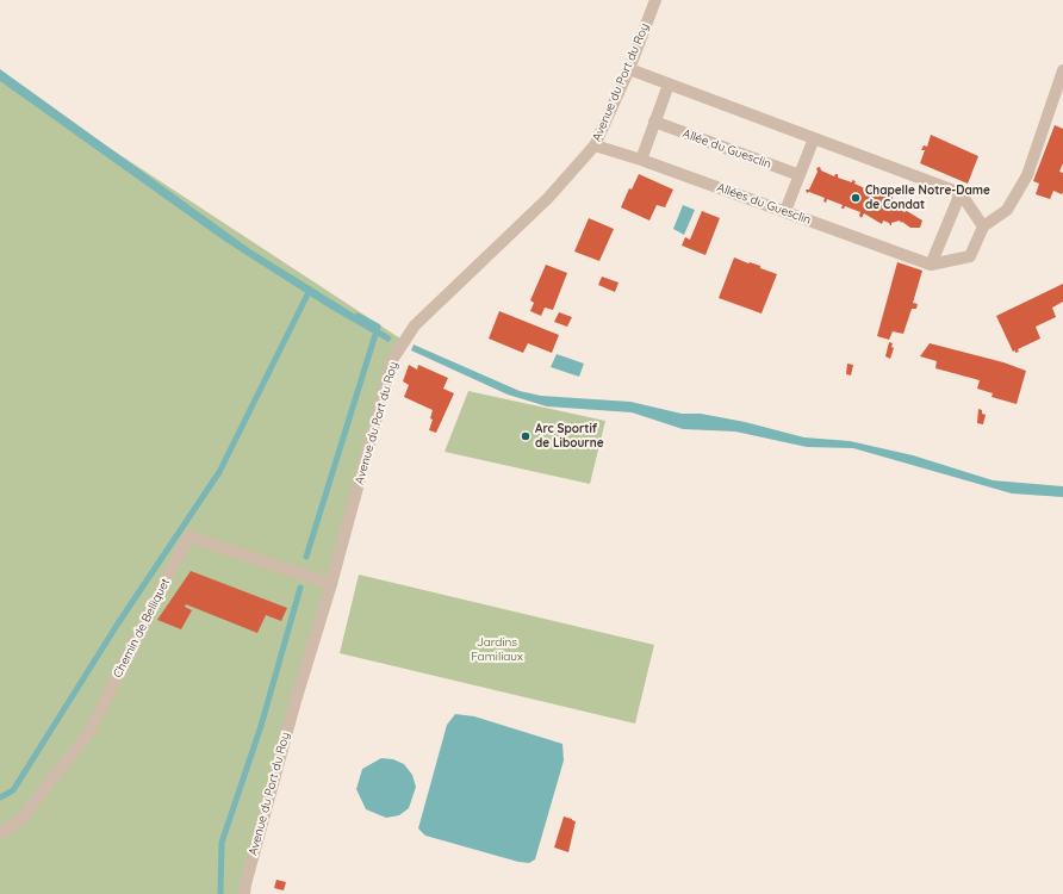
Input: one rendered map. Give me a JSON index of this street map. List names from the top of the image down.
{
  "streets": {
    "street": [
      "Avenue du Port du Roy",
      "Allée du Guesclin",
      "Allées du Guesclin",
      "Chemin de Belliquet"
    ]
  },
  "crossings": [
    ["Avenue du Port du Roy", "Allées du Guesclin"],
    ["Avenue du Port du Roy", "Chemin de Belliquet"]
  ],
  "parks": ["Jardins Familiaux"],
  "places": ["Chapelle Notre-Dame de Condat", "Arc Sportif de Libourne"]
}
